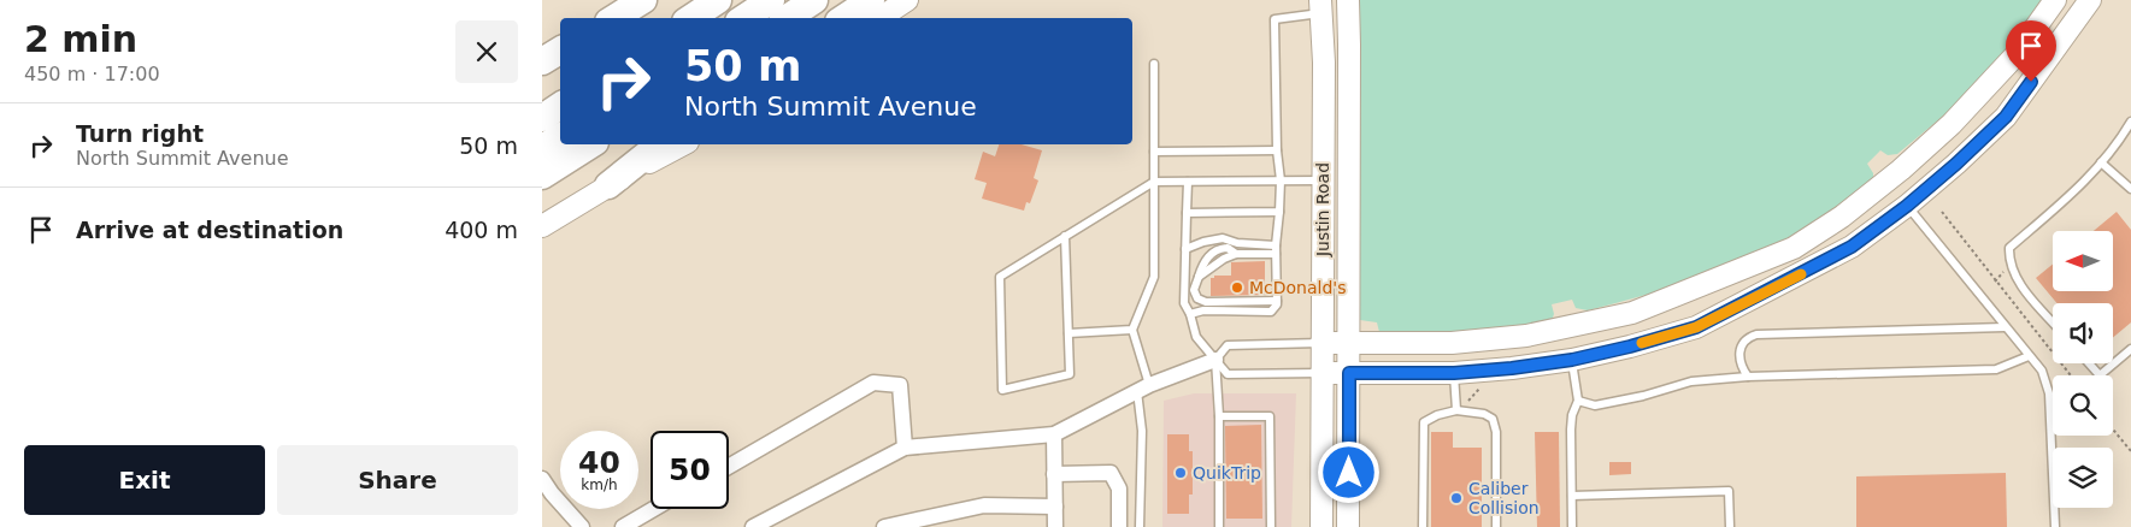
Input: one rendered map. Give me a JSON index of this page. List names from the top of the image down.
{
  "streets": {
    "main road": ["Justin Road"]
  },
  "places": ["McDonald's", "QuikTrip", "Caliber Collision"],
  "north": "left",
  "page": {
    "heading": ["2 min", "450 m · 17:00"],
    "turn": ["50 m", "North Summit Avenue"],
    "list": [
      {
        "name": "Turn right",
        "note": "North Summit Avenue",
        "value": "50 m"
      },
      {
        "name": "Arrive at destination",
        "value": "400 m"
      }
    ],
    "speed": "40 km/h",
    "limit": "50",
    "buttons": ["Exit", "Share"]
  }
}
